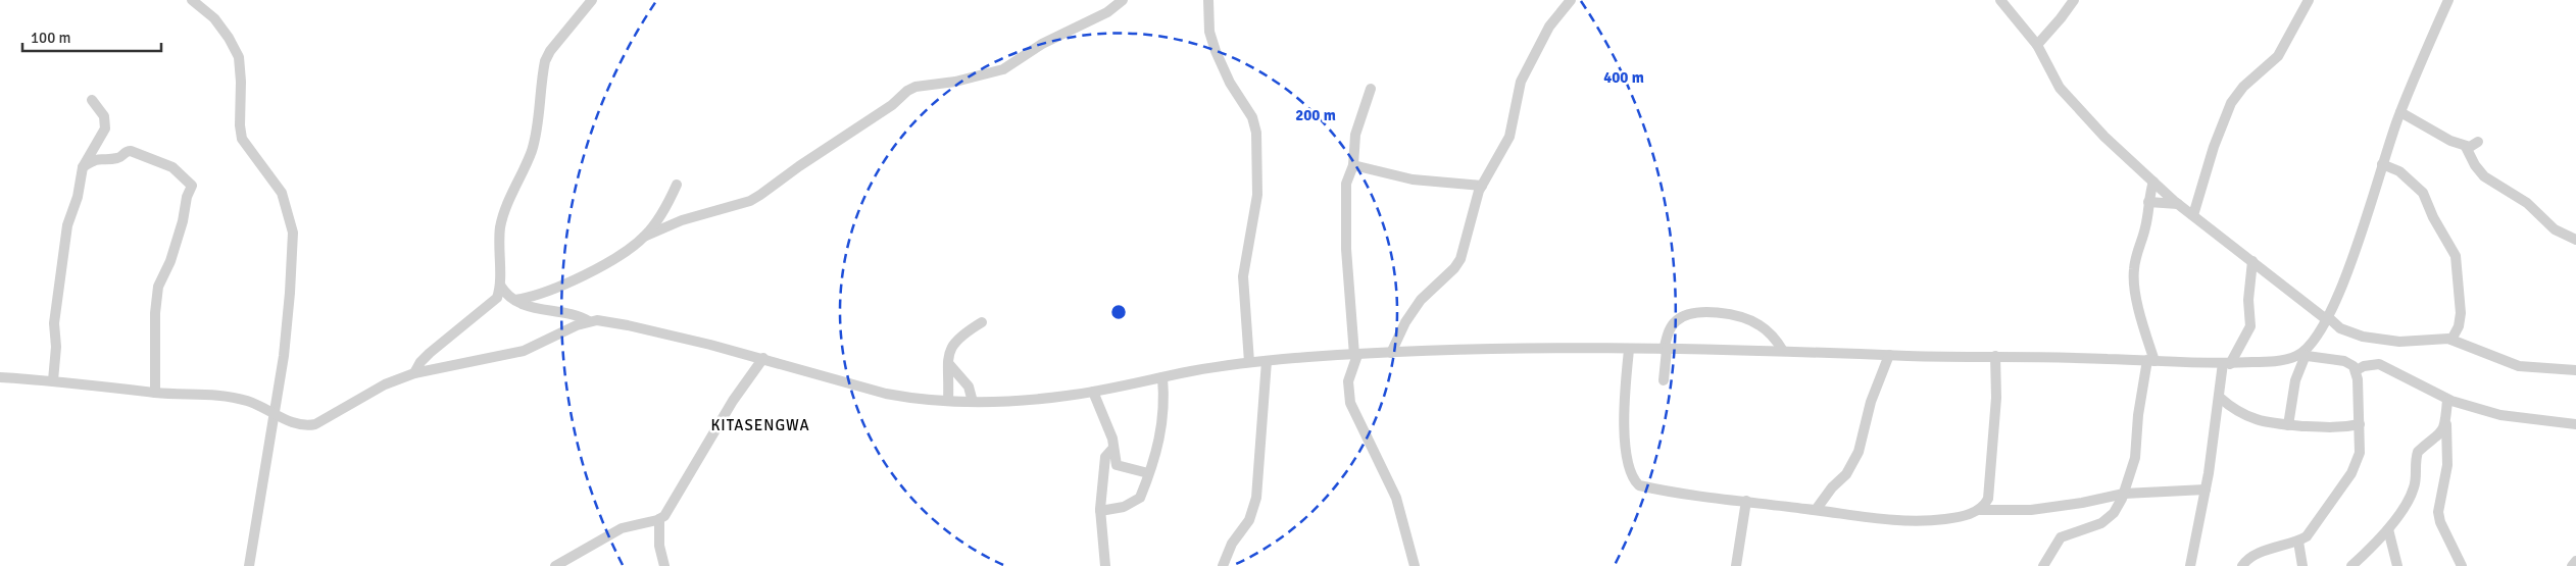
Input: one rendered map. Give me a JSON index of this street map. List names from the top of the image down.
{
  "districts": ["KITASENGWA"],
  "scale_bar": "100 m",
  "rings": ["400 m", "200 m"]
}
